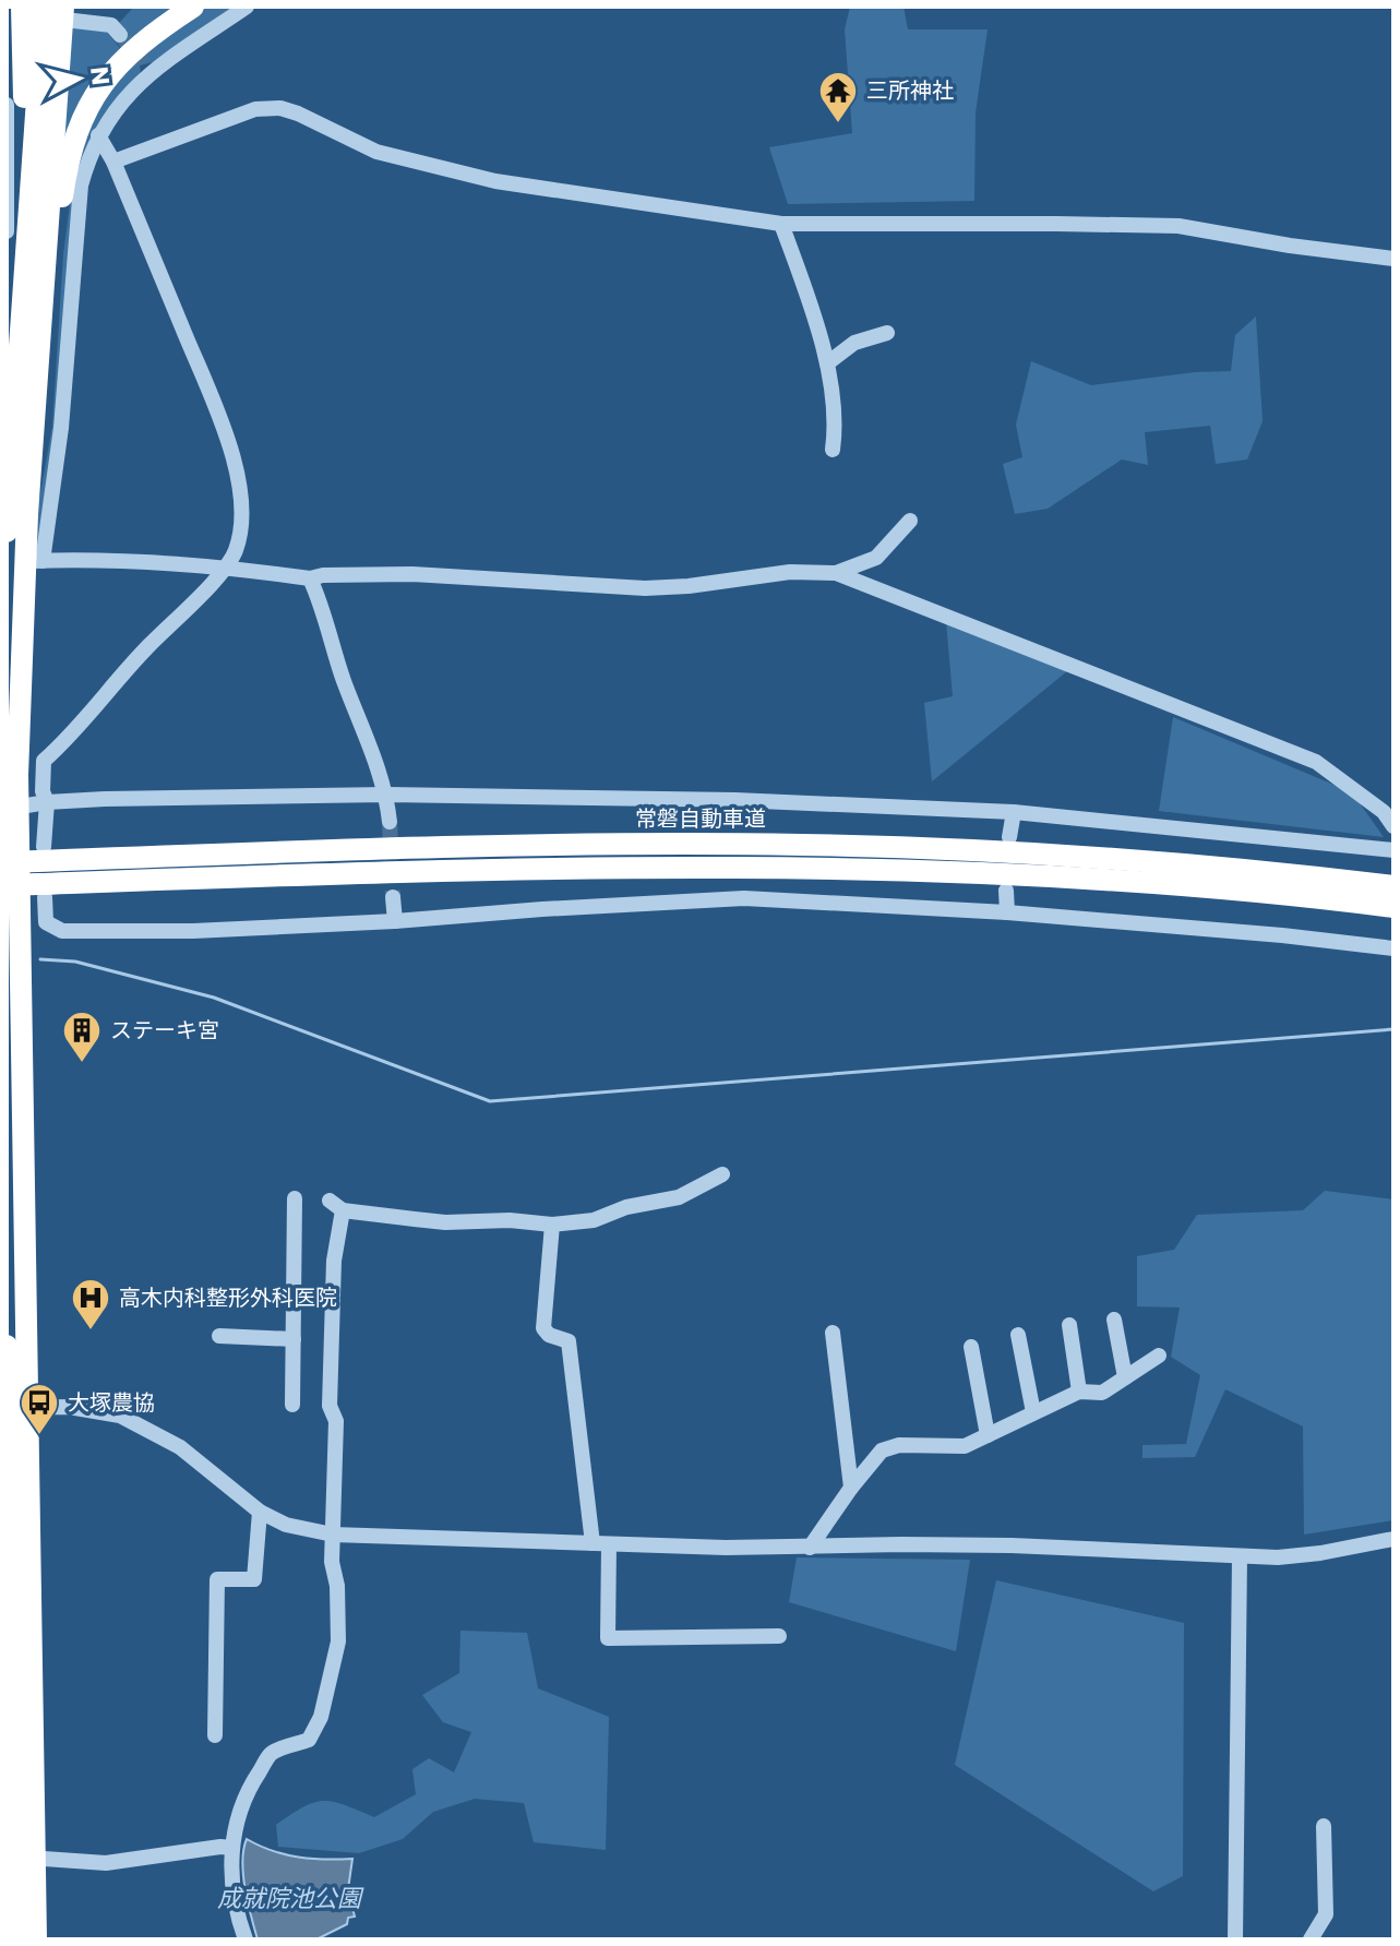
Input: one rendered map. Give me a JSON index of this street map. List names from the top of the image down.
{
  "streets": {
    "highway": ["常磐自動車道"]
  },
  "water": ["成就院池公園"],
  "places": {
    "temple": ["三所神社"],
    "building": ["ステーキ宮"],
    "hospital": ["高木内科整形外科医院"],
    "bus stop": ["大塚農協"]
  },
  "north": "right"
}
